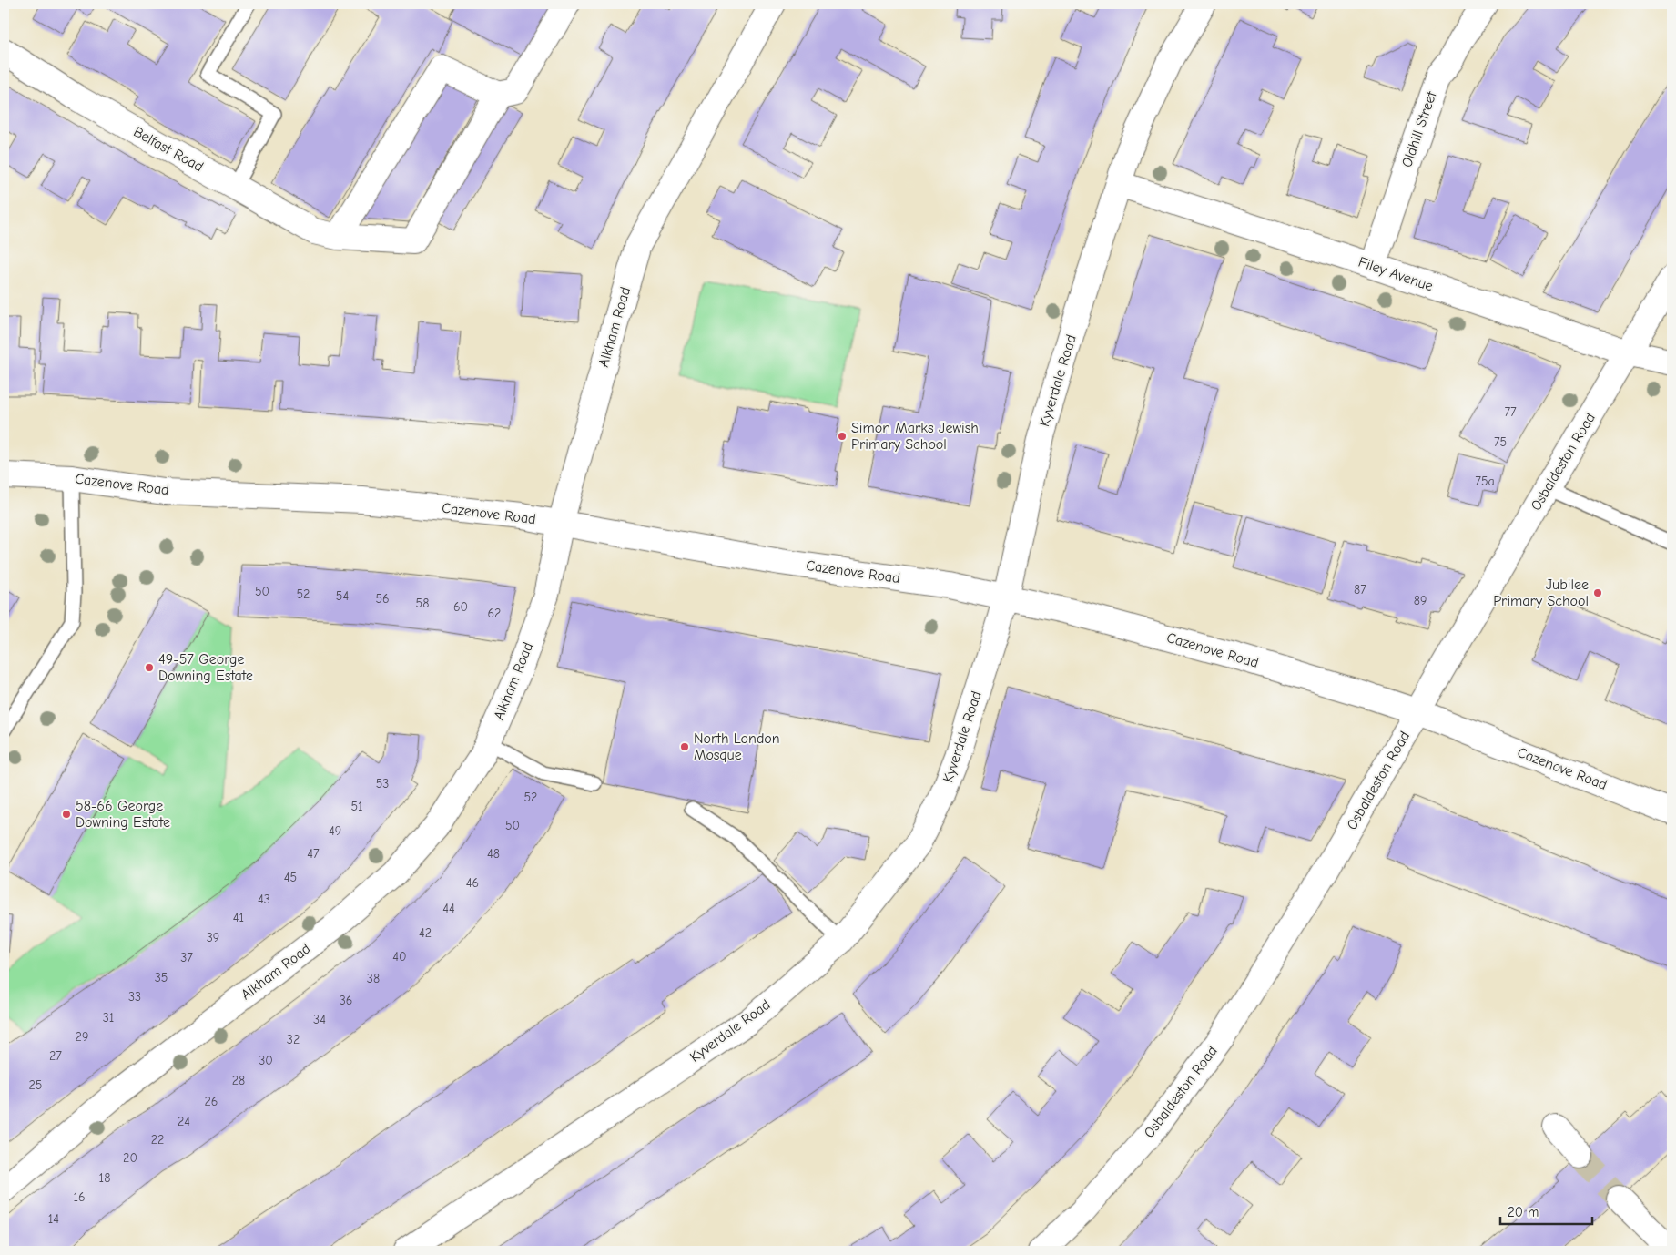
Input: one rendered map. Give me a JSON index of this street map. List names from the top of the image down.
{
  "streets": {
    "street": [
      "Oldhill Street",
      "Belfast Road",
      "Filey Avenue",
      "Alkham Road",
      "Kyverdale Road",
      "Osbaldeston Road",
      "Cazenove Road"
    ]
  },
  "crossings": [
    ["Oldhill Street", "Filey Avenue"],
    ["Filey Avenue", "Kyverdale Road"],
    ["Filey Avenue", "Osbaldeston Road"],
    ["Alkham Road", "Cazenove Road"],
    ["Kyverdale Road", "Cazenove Road"],
    ["Osbaldeston Road", "Cazenove Road"]
  ],
  "places": [
    "Simon Marks Jewish Primary School",
    "Jubilee Primary School",
    "49-57 George Downing Estate",
    "North London Mosque",
    "58-66 George Downing Estate"
  ],
  "house_numbers": [
    "77",
    "75",
    "75a",
    "87",
    "50",
    "52",
    "54",
    "56",
    "89",
    "58",
    "60",
    "62",
    "53",
    "52",
    "51",
    "50",
    "49",
    "47",
    "48",
    "45",
    "46",
    "43",
    "44",
    "41",
    "42",
    "39",
    "40",
    "37",
    "35",
    "38",
    "33",
    "36",
    "31",
    "34",
    "29",
    "32",
    "27",
    "30",
    "28",
    "25",
    "26",
    "24",
    "22",
    "20",
    "18",
    "16",
    "14"
  ],
  "scale_bar": "20 m"
}
